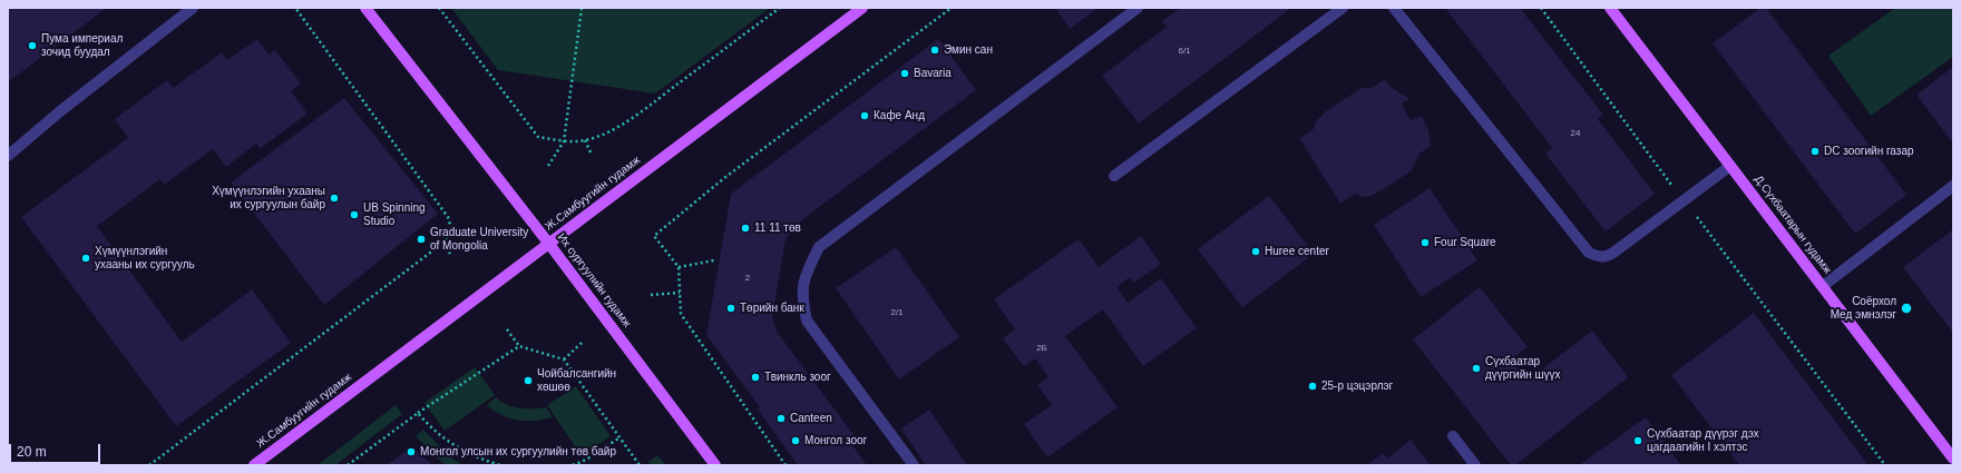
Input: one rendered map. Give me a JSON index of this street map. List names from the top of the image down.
{
  "streets": {
    "main road": ["Ж.Самбуугийн гудамж", "Д.Сүхбаатарын гудамж", "Их сургуулийн гудамж"]
  },
  "crossings": [
    ["Ж.Самбуугийн гудамж", "Их сургуулийн гудамж"]
  ],
  "places": [
    "Пума империал зочид буудал",
    "Эмин сан",
    "Bavaria",
    "Кафе Анд",
    "DC зоогийн газар",
    "Хүмүүнлэгийн ухааны их сургуулын байр",
    "UB Spinning Studio",
    "11 11 төв",
    "Graduate University of Mongolia",
    "Four Square",
    "Huree center",
    "Хүмүүнлэгийн ухааны их сургууль",
    "Төрийн банк",
    "Соёрхол Мед эмнэлэг",
    "Сүхбаатар дүүргийн шүүх",
    "Твинкль зоог",
    "Чойбалсангийн хөшөө",
    "25-р цэцэрлэг",
    "Canteen",
    "Монгол зоог",
    "Сүхбаатар дүүрэг дэх цагдаагийн I хэлтэс",
    "Монгол улсын их сургуулийн төв байр"
  ],
  "house_numbers": [
    "6/1",
    "24",
    "2",
    "2/1",
    "2Б"
  ],
  "scale_bar": "20 m"
}
